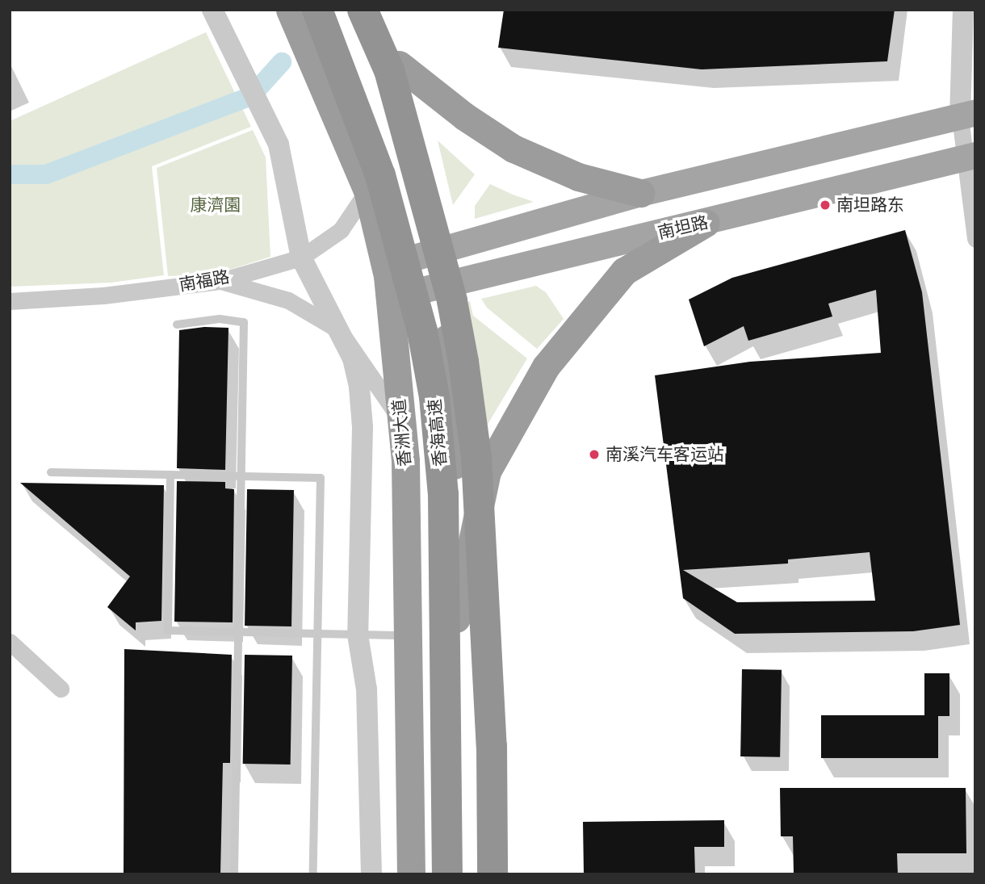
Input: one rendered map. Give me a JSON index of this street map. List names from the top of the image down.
{
  "streets": {
    "highway": ["香洲大道", "香海高速"],
    "main road": ["南坦路"],
    "street": ["南福路"]
  },
  "crossings": [
    ["南坦路", "香洲大道"],
    ["南福路", "香洲大道"]
  ],
  "parks": ["康濟園"],
  "places": ["南坦路东", "南溪汽车客运站"]
}
